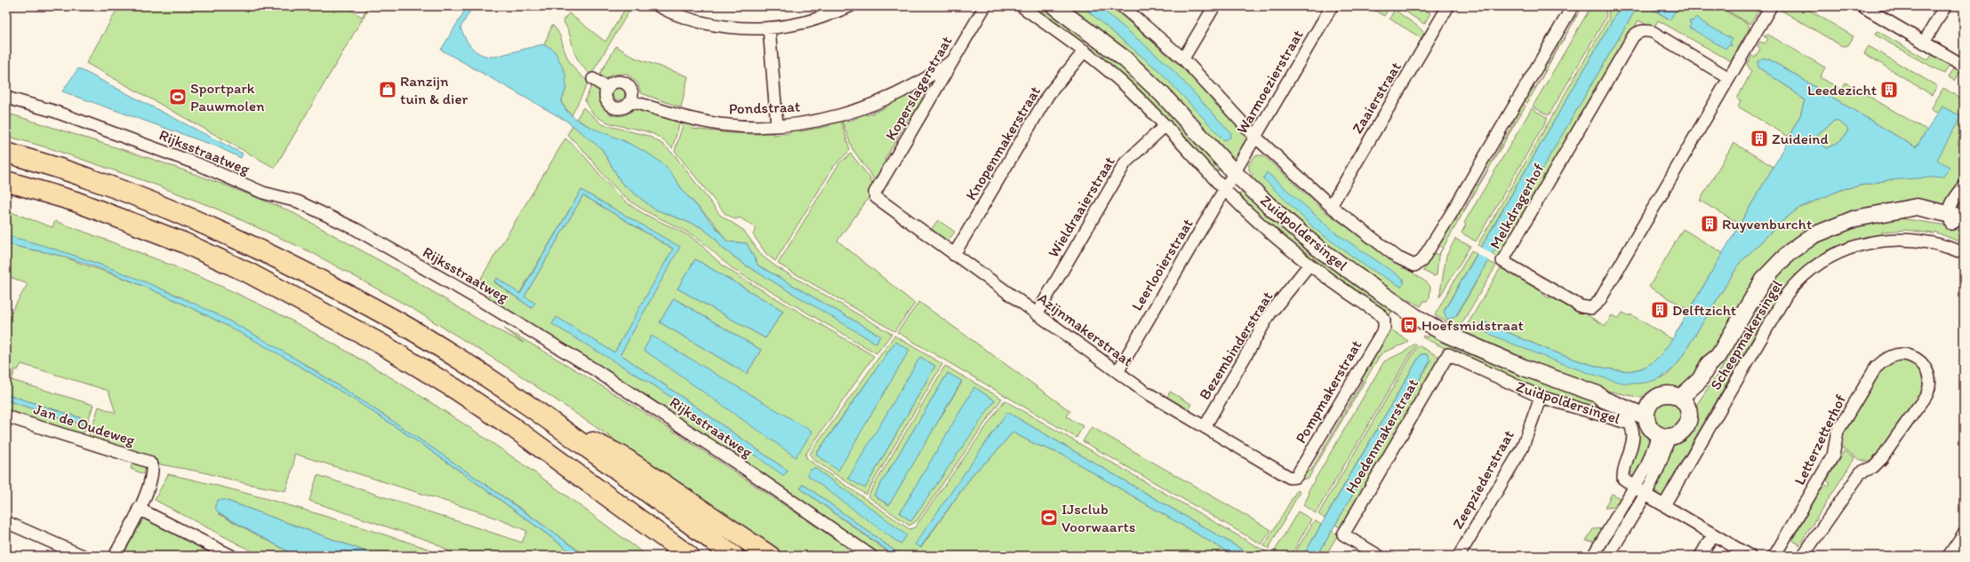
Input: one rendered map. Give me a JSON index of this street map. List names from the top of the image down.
{
  "streets": {
    "street": [
      "Warmoezierstraat",
      "Koperslagerstraat",
      "Zaaierstraat",
      "Pondstraat",
      "Knopenmakerstraat",
      "Rijksstraatweg",
      "Melkdragerhof",
      "Wieldraaierstraat",
      "Zuidpoldersingel",
      "Leerlooierstraat",
      "Azijnmakerstraat",
      "Scheepmakersingel",
      "Bezembinderstraat",
      "Pompmakerstraat",
      "Jan de Oudeweg",
      "Hoedenmakerstraat",
      "Letterzetterhof",
      "Zeepziederstraat"
    ]
  },
  "crossings": [
    ["Warmoezierstraat", "Zuidpoldersingel"],
    ["Warmoezierstraat", "Leerlooierstraat"],
    ["Koperslagerstraat", "Pondstraat"],
    ["Koperslagerstraat", "Azijnmakerstraat"],
    ["Knopenmakerstraat", "Zuidpoldersingel"],
    ["Knopenmakerstraat", "Azijnmakerstraat"],
    ["Wieldraaierstraat", "Zuidpoldersingel"],
    ["Wieldraaierstraat", "Azijnmakerstraat"],
    ["Zuidpoldersingel", "Leerlooierstraat"],
    ["Zuidpoldersingel", "Scheepmakersingel"],
    ["Zuidpoldersingel", "Bezembinderstraat"],
    ["Zuidpoldersingel", "Pompmakerstraat"],
    ["Zuidpoldersingel", "Hoedenmakerstraat"],
    ["Zuidpoldersingel", "Zeepziederstraat"],
    ["Leerlooierstraat", "Azijnmakerstraat"],
    ["Azijnmakerstraat", "Bezembinderstraat"],
    ["Azijnmakerstraat", "Pompmakerstraat"]
  ],
  "places": {
    "shop": ["Ranzijn tuin & dier"],
    "building": [
      "Leedezicht",
      "Zuideind",
      "Ruyvenburcht",
      "Delftzicht"
    ],
    "sports": ["Sportpark Pauwmolen", "IJsclub Voorwaarts"],
    "bus stop": ["Hoefsmidstraat"]
  }
}
